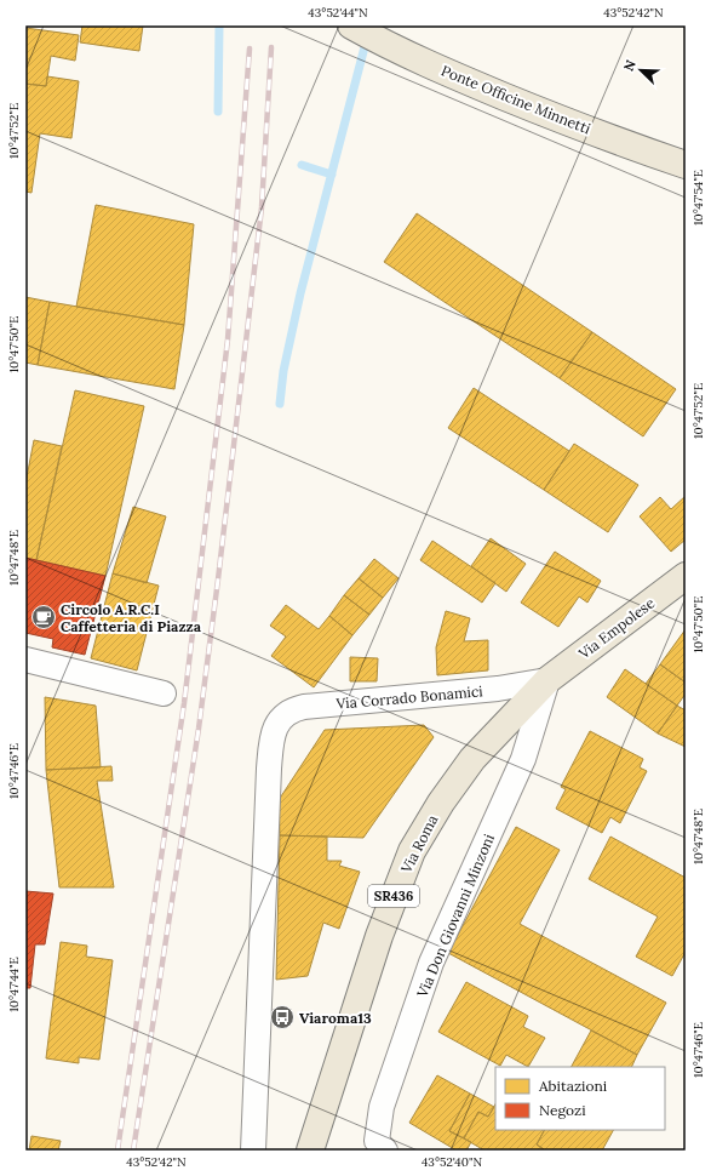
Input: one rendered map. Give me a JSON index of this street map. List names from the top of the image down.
{
  "streets": {
    "main road": [
      "Ponte Officine Minnetti",
      "Via Empolese",
      "Via Roma",
      "SR436"
    ],
    "street": ["Via Corrado Bonamici", "Via Don Giovanni Minzoni"]
  },
  "crossings": [
    ["Via Empolese", "Via Corrado Bonamici"],
    ["Via Empolese", "Via Roma"],
    ["Via Empolese", "Via Don Giovanni Minzoni"],
    ["Via Corrado Bonamici", "Via Roma"],
    ["Via Corrado Bonamici", "Via Don Giovanni Minzoni"],
    ["Via Roma", "Via Don Giovanni Minzoni"]
  ],
  "places": {
    "cafe": ["Circolo A.R.C.I Caffetteria di Piazza"],
    "bus stop": ["Viaroma13"]
  },
  "legend": ["Abitazioni", "Negozi"],
  "north": "top left",
  "coordinates": [
    "43°52'44\"N",
    "43°52'42\"N",
    "10°47'52\"E",
    "10°47'54\"E",
    "10°47'50\"E",
    "10°47'48\"E",
    "10°47'46\"E",
    "10°47'44\"E",
    "43°52'40\"N"
  ]
}
